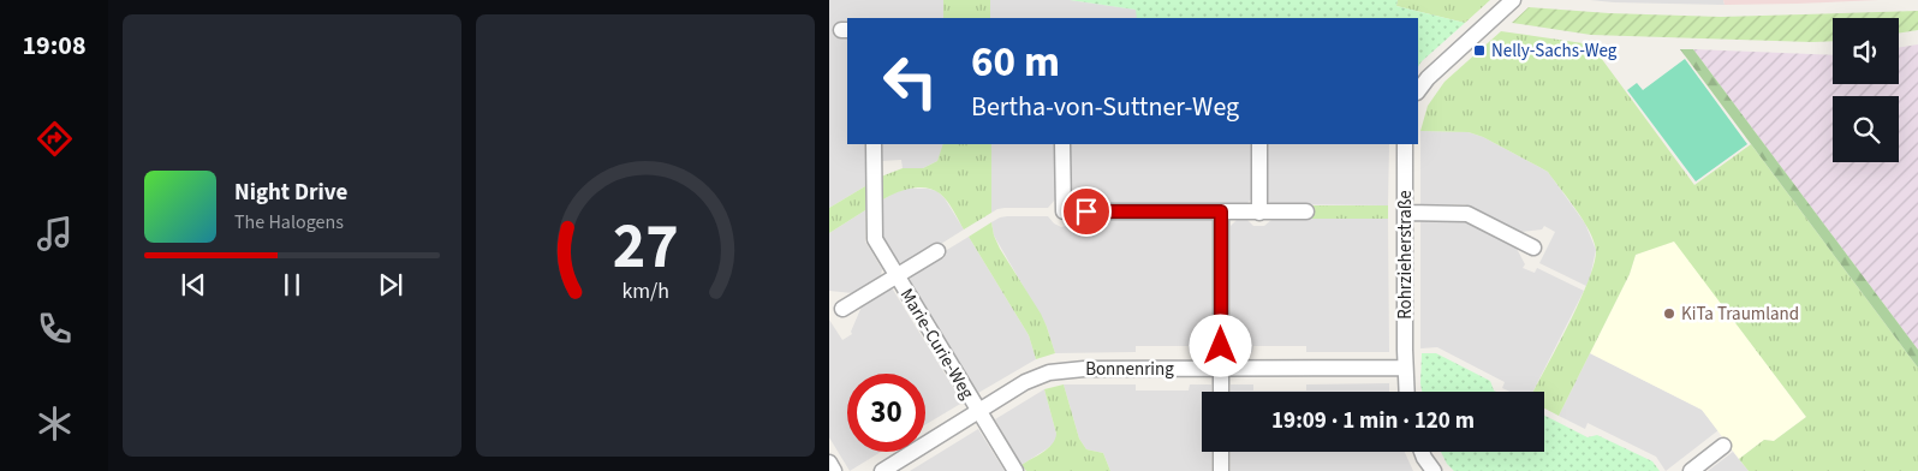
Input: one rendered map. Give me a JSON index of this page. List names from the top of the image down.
{
  "streets": {
    "street": ["Rohrzieherstraße", "Marie-Curie-Weg", "Bonnenring"]
  },
  "crossings": [
    ["Rohrzieherstraße", "Bonnenring"],
    ["Marie-Curie-Weg", "Bonnenring"]
  ],
  "places": {
    "transit": ["Nelly-Sachs-Weg"],
    "other": ["KiTa Traumland"]
  },
  "page": {
    "tabs": "19:08",
    "turn": ["60 m", "Bertha-von-Suttner-Weg"],
    "song": ["Night Drive", "The Halogens"],
    "limit": "30",
    "trip": "19:09 · 1 min · 120 m",
    "gauge": ["27", "km/h"]
  }
}
